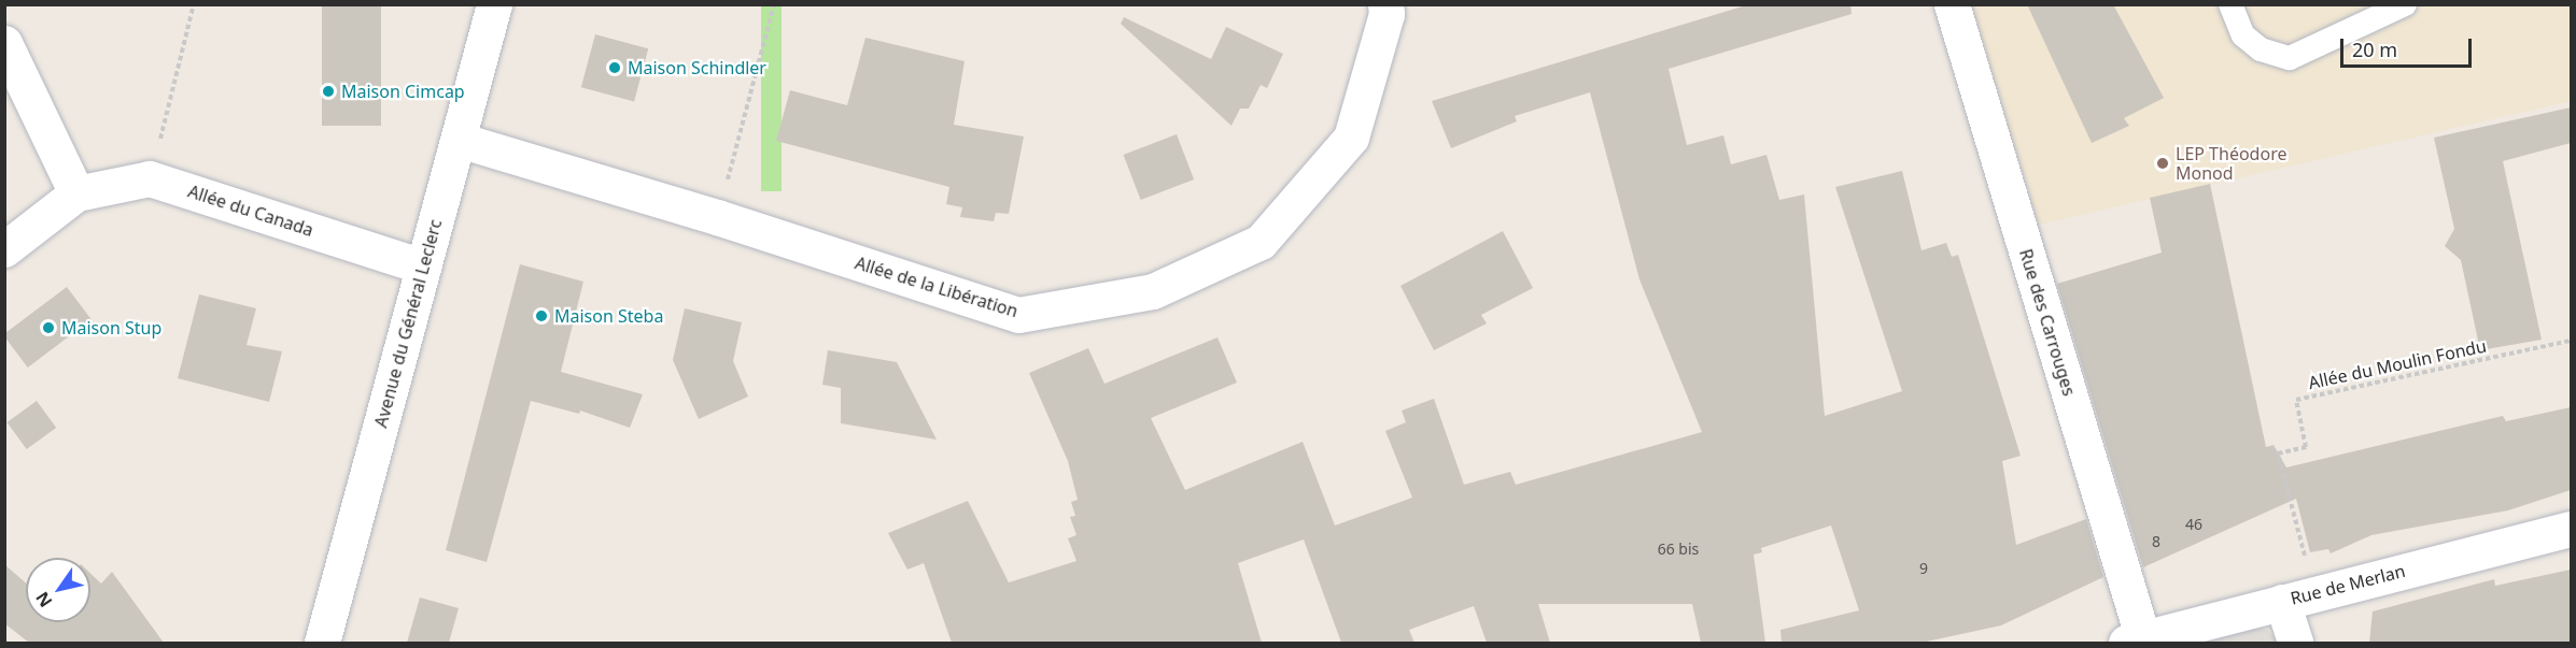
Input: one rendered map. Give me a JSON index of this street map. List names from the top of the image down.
{
  "streets": {
    "street": [
      "Allée du Canada",
      "Allée de la Libération",
      "Rue des Carrouges",
      "Avenue du Général Leclerc",
      "Rue de Merlan"
    ],
    "path": ["Allée du Moulin Fondu"]
  },
  "crossings": [
    ["Allée du Canada", "Avenue du Général Leclerc"],
    ["Allée de la Libération", "Avenue du Général Leclerc"],
    ["Rue des Carrouges", "Rue de Merlan"],
    ["Allée du Moulin Fondu", "Rue de Merlan"]
  ],
  "places": [
    "Maison Schindler",
    "Maison Cimcap",
    "LEP Théodore Monod",
    "Maison Steba",
    "Maison Stup"
  ],
  "house_numbers": [
    "46",
    "8",
    "66 bis",
    "9"
  ],
  "scale_bar": "20 m",
  "north": "bottom left"
}
